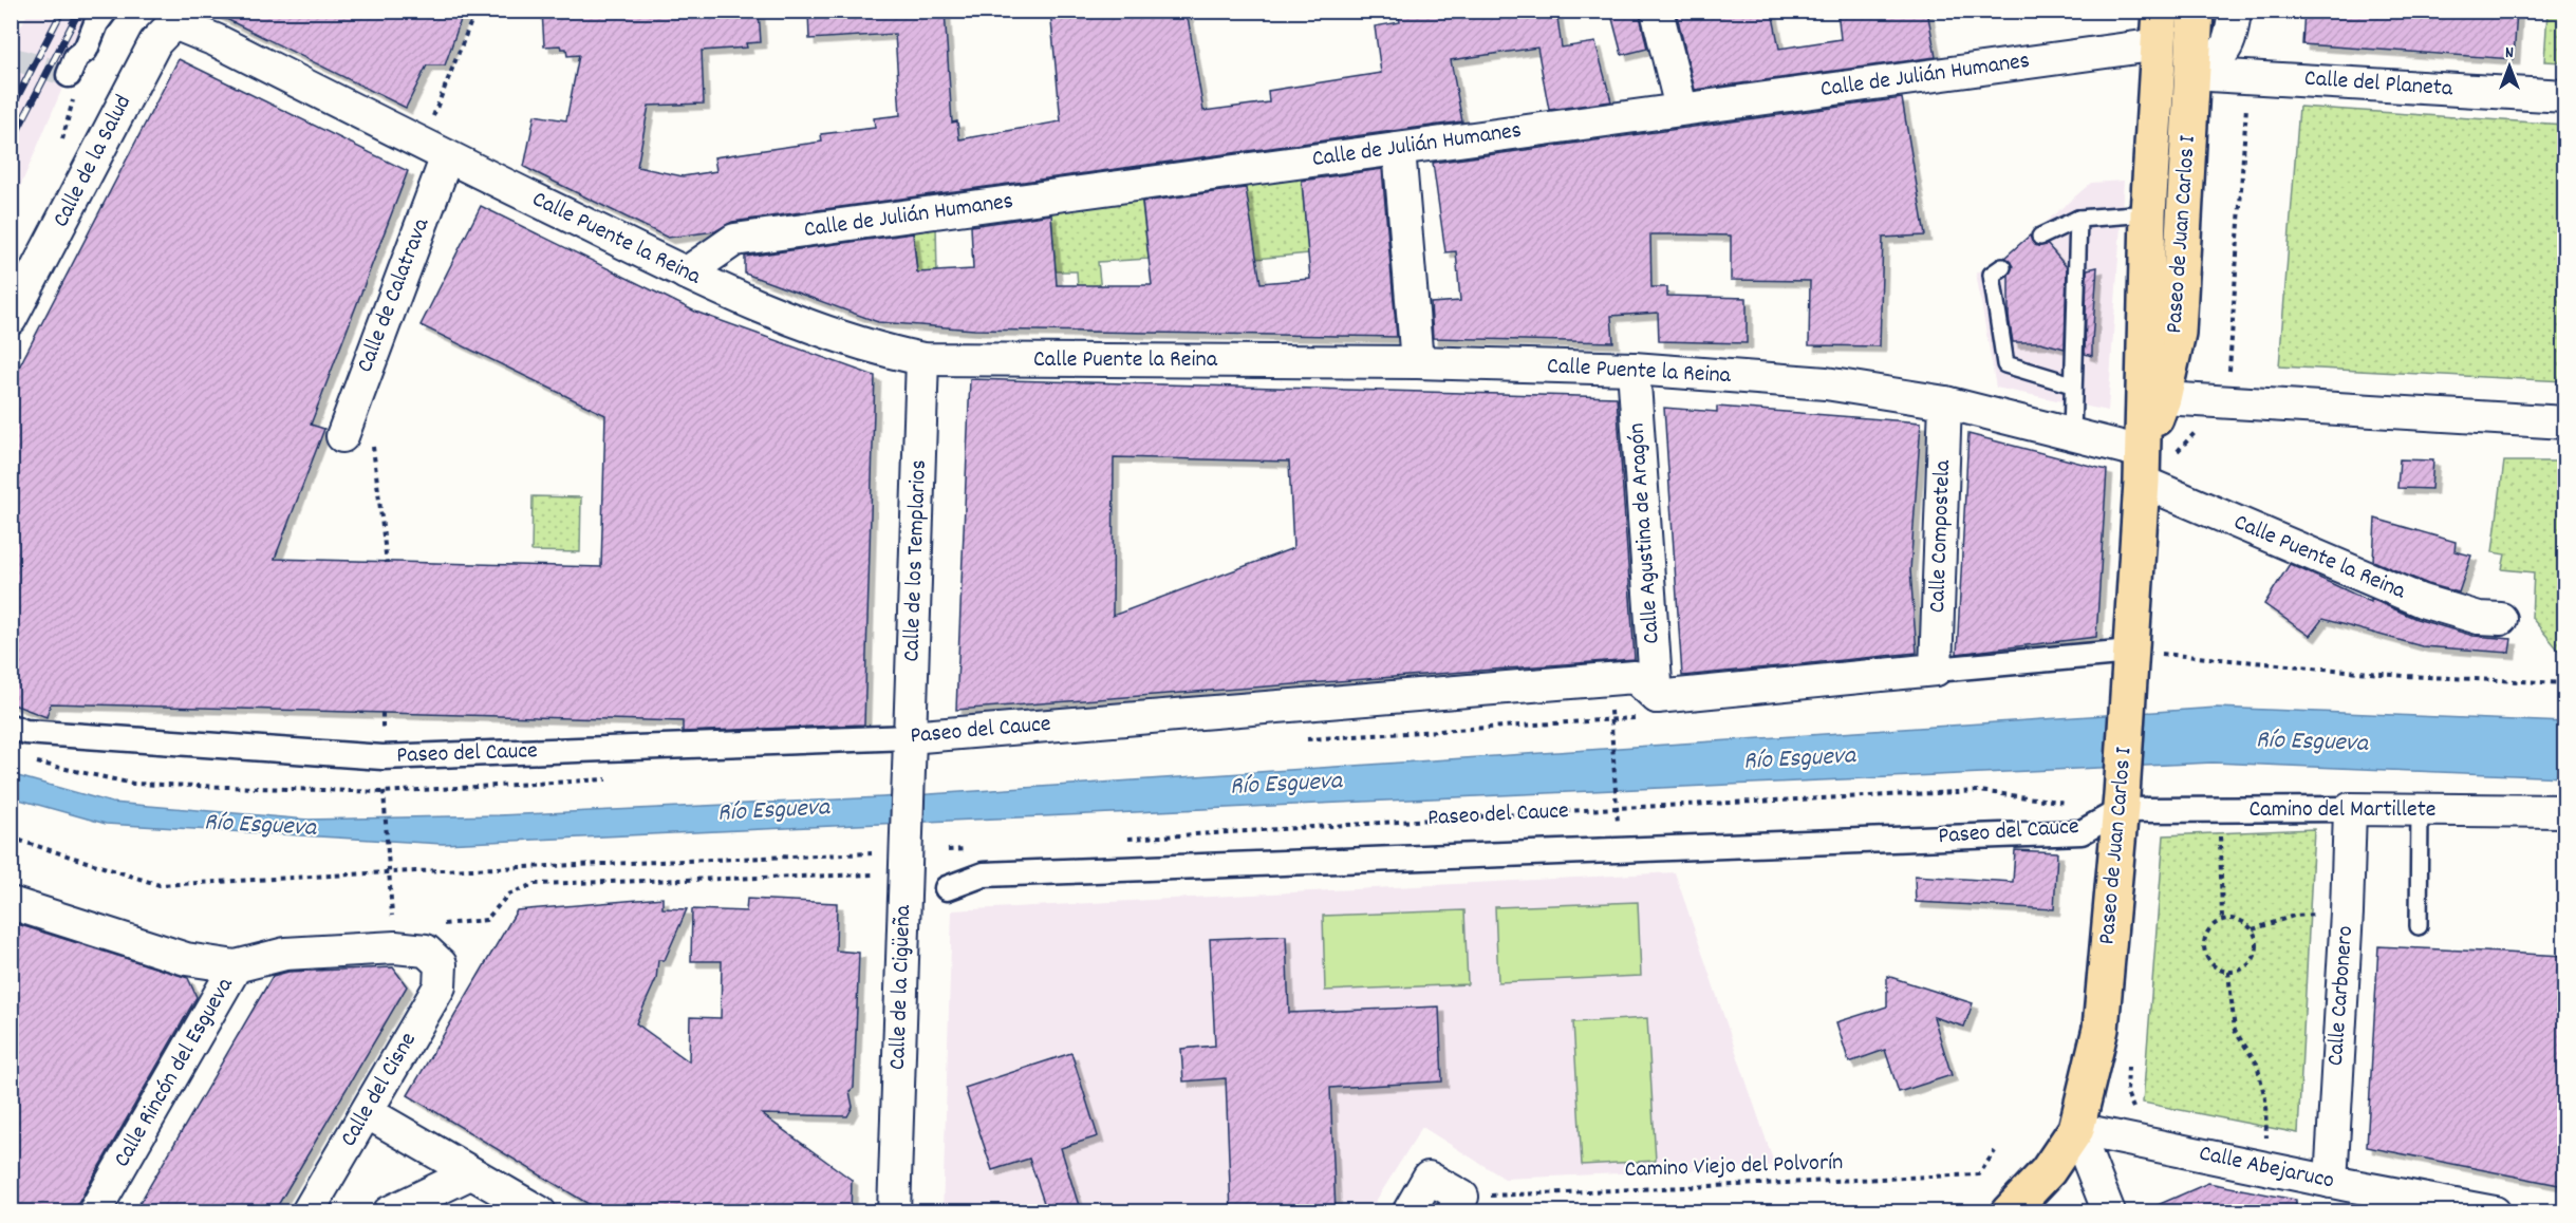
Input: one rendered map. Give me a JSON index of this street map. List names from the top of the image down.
{
  "streets": {
    "main road": ["Paseo de Juan Carlos I"],
    "street": [
      "Calle de Julián Humanes",
      "Calle del Planeta",
      "Calle de la Salud",
      "Calle Puente la Reina",
      "Calle de Calatrava",
      "Calle Agustina de Aragón",
      "Calle Compostela",
      "Calle de los Templarios",
      "Paseo del Cauce",
      "Camino del Martillete",
      "Calle de la Cigüeña",
      "Calle Carbonero",
      "Calle Rincón del Esgueva",
      "Calle del Cisne",
      "Calle Abejaruco"
    ],
    "path": ["Camino Viejo del Polvorín"]
  },
  "crossings": [
    ["Calle de Julián Humanes", "Paseo de Juan Carlos I"],
    ["Calle de Julián Humanes", "Calle Puente la Reina"],
    ["Calle del Planeta", "Paseo de Juan Carlos I"],
    ["Calle de la Salud", "Calle Puente la Reina"],
    ["Paseo de Juan Carlos I", "Calle Puente la Reina"],
    ["Paseo de Juan Carlos I", "Paseo del Cauce"],
    ["Paseo de Juan Carlos I", "Camino del Martillete"],
    ["Paseo de Juan Carlos I", "Calle Abejaruco"],
    ["Calle Puente la Reina", "Calle de Calatrava"],
    ["Calle Puente la Reina", "Calle Agustina de Aragón"],
    ["Calle Puente la Reina", "Calle Compostela"],
    ["Calle Puente la Reina", "Calle de los Templarios"],
    ["Calle Agustina de Aragón", "Paseo del Cauce"],
    ["Calle de los Templarios", "Paseo del Cauce"],
    ["Calle de los Templarios", "Calle de la Cigüeña"],
    ["Paseo del Cauce", "Camino del Martillete"],
    ["Paseo del Cauce", "Calle de la Cigüeña"],
    ["Camino del Martillete", "Calle Carbonero"],
    ["Calle Carbonero", "Calle Abejaruco"]
  ],
  "water": ["Río Esgueva"],
  "north": "top"
}
